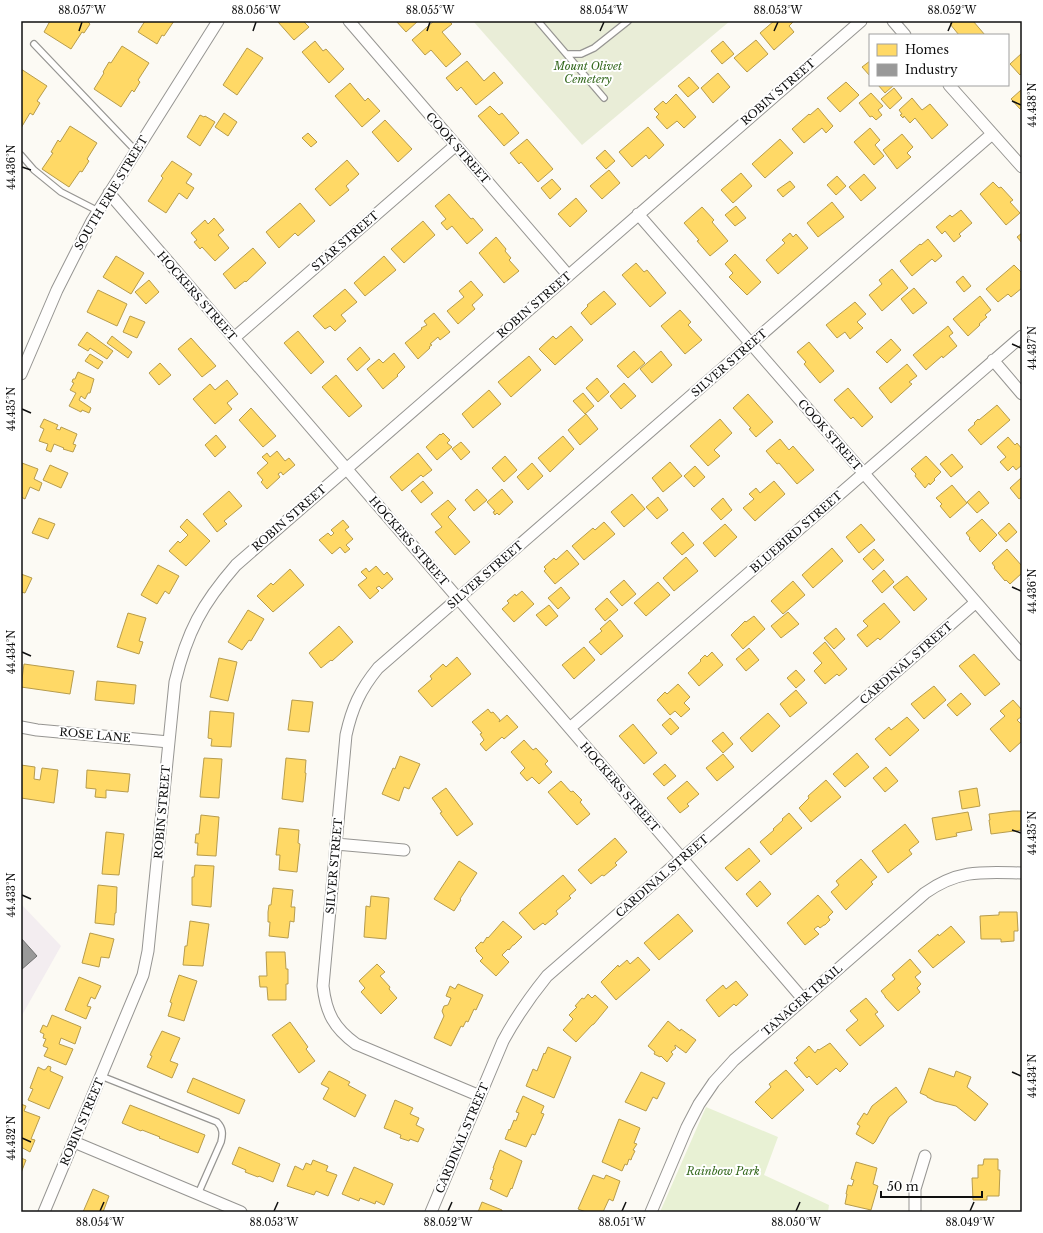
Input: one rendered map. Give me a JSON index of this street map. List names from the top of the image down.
{
  "streets": {
    "street": [
      "ROBIN STREET",
      "COOK STREET",
      "SOUTH ERIE STREET",
      "STAR STREET",
      "HOCKERS STREET",
      "SILVER STREET",
      "BLUEBIRD STREET",
      "CARDINAL STREET",
      "ROSE LANE",
      "TANAGER TRAIL"
    ]
  },
  "crossings": [
    ["ROBIN STREET", "COOK STREET"],
    ["ROBIN STREET", "HOCKERS STREET"],
    ["ROBIN STREET", "ROSE LANE"],
    ["COOK STREET", "STAR STREET"],
    ["COOK STREET", "SILVER STREET"],
    ["COOK STREET", "BLUEBIRD STREET"],
    ["COOK STREET", "CARDINAL STREET"],
    ["SOUTH ERIE STREET", "HOCKERS STREET"],
    ["STAR STREET", "HOCKERS STREET"],
    ["HOCKERS STREET", "SILVER STREET"],
    ["HOCKERS STREET", "BLUEBIRD STREET"],
    ["HOCKERS STREET", "CARDINAL STREET"],
    ["HOCKERS STREET", "TANAGER TRAIL"],
    ["SILVER STREET", "CARDINAL STREET"]
  ],
  "parks": ["Mount Olivet Cemetery", "Rainbow Park"],
  "legend": ["Homes", "Industry"],
  "scale_bar": "50 m",
  "coordinates": [
    "88.057°W",
    "88.056°W",
    "88.055°W",
    "88.054°W",
    "88.053°W",
    "88.052°W",
    "44.438°N",
    "44.436°N",
    "44.437°N",
    "44.435°N",
    "44.434°N",
    "44.433°N",
    "44.432°N",
    "88.051°W",
    "88.050°W",
    "88.049°W"
  ]
}
